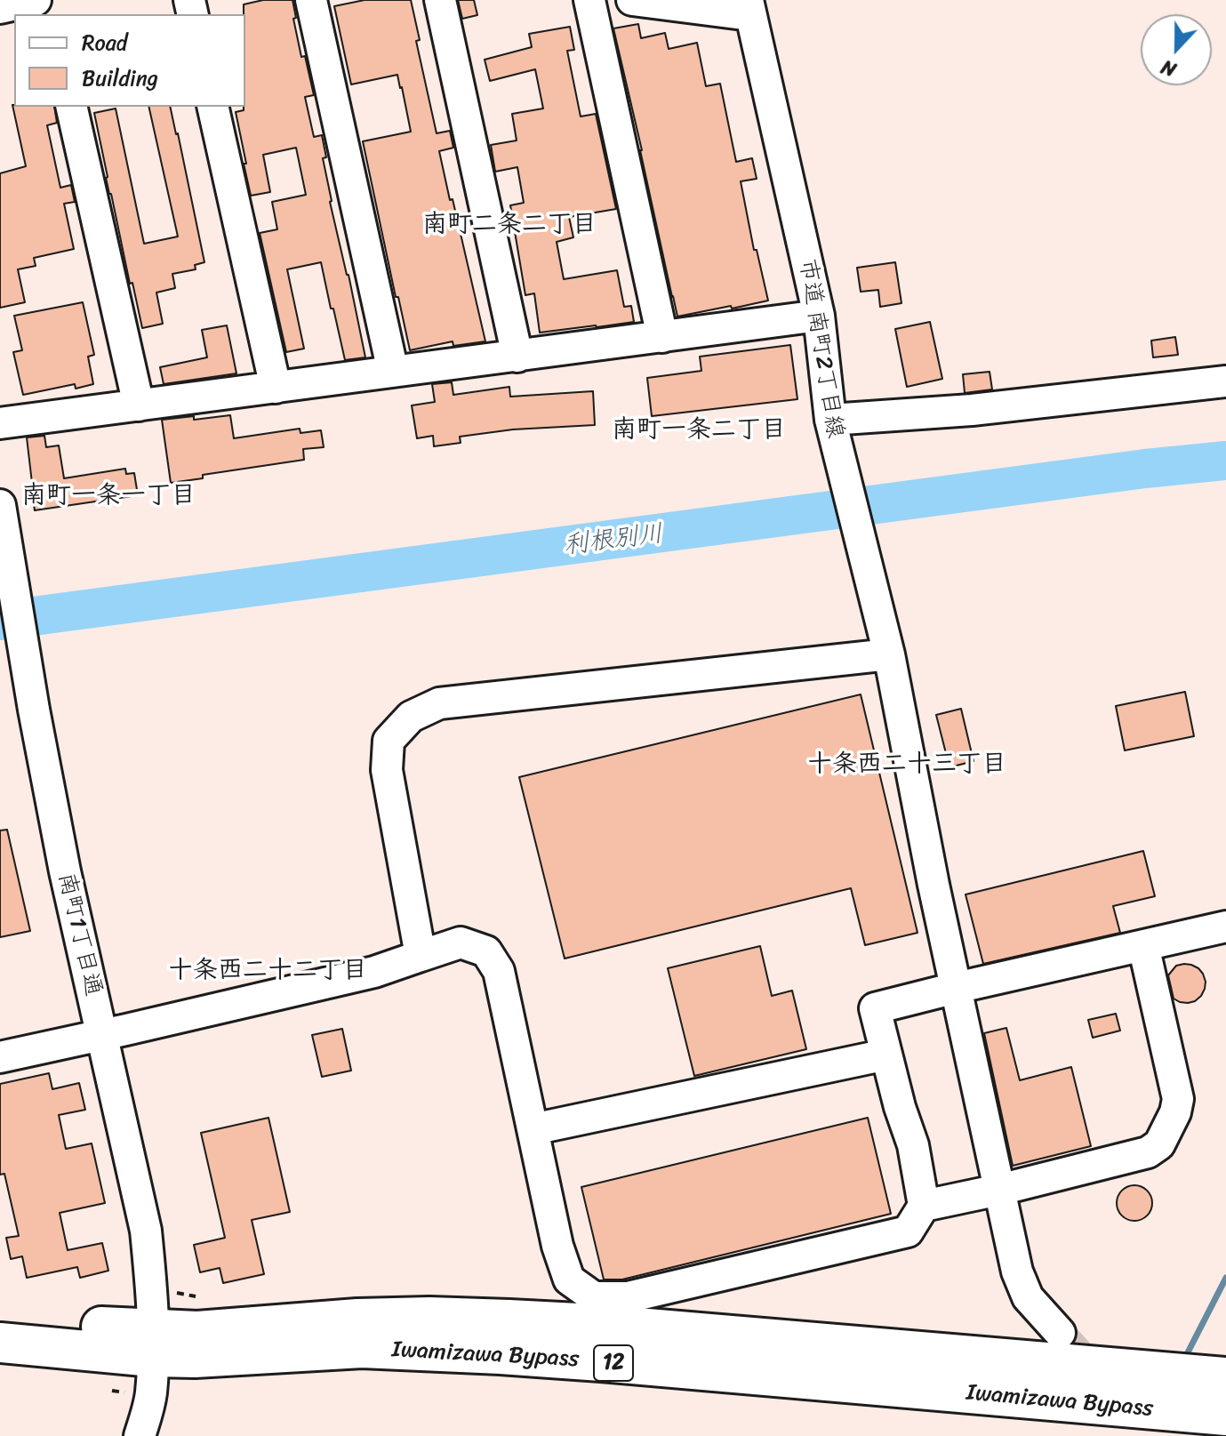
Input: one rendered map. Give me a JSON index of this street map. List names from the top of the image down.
{
  "streets": {
    "highway": ["Iwamizawa Bypass", "12"],
    "street": ["市道 南町2丁目線", "南町1丁目通"]
  },
  "crossings": [
    ["南町1丁目通", "Iwamizawa Bypass"]
  ],
  "districts": [
    "南町二条二丁目",
    "南町一条二丁目",
    "南町一条一丁目",
    "十条西二十三丁目",
    "十条西二十二丁目"
  ],
  "water": ["利根別川"],
  "legend": ["Road", "Building"],
  "north": "bottom"
}
